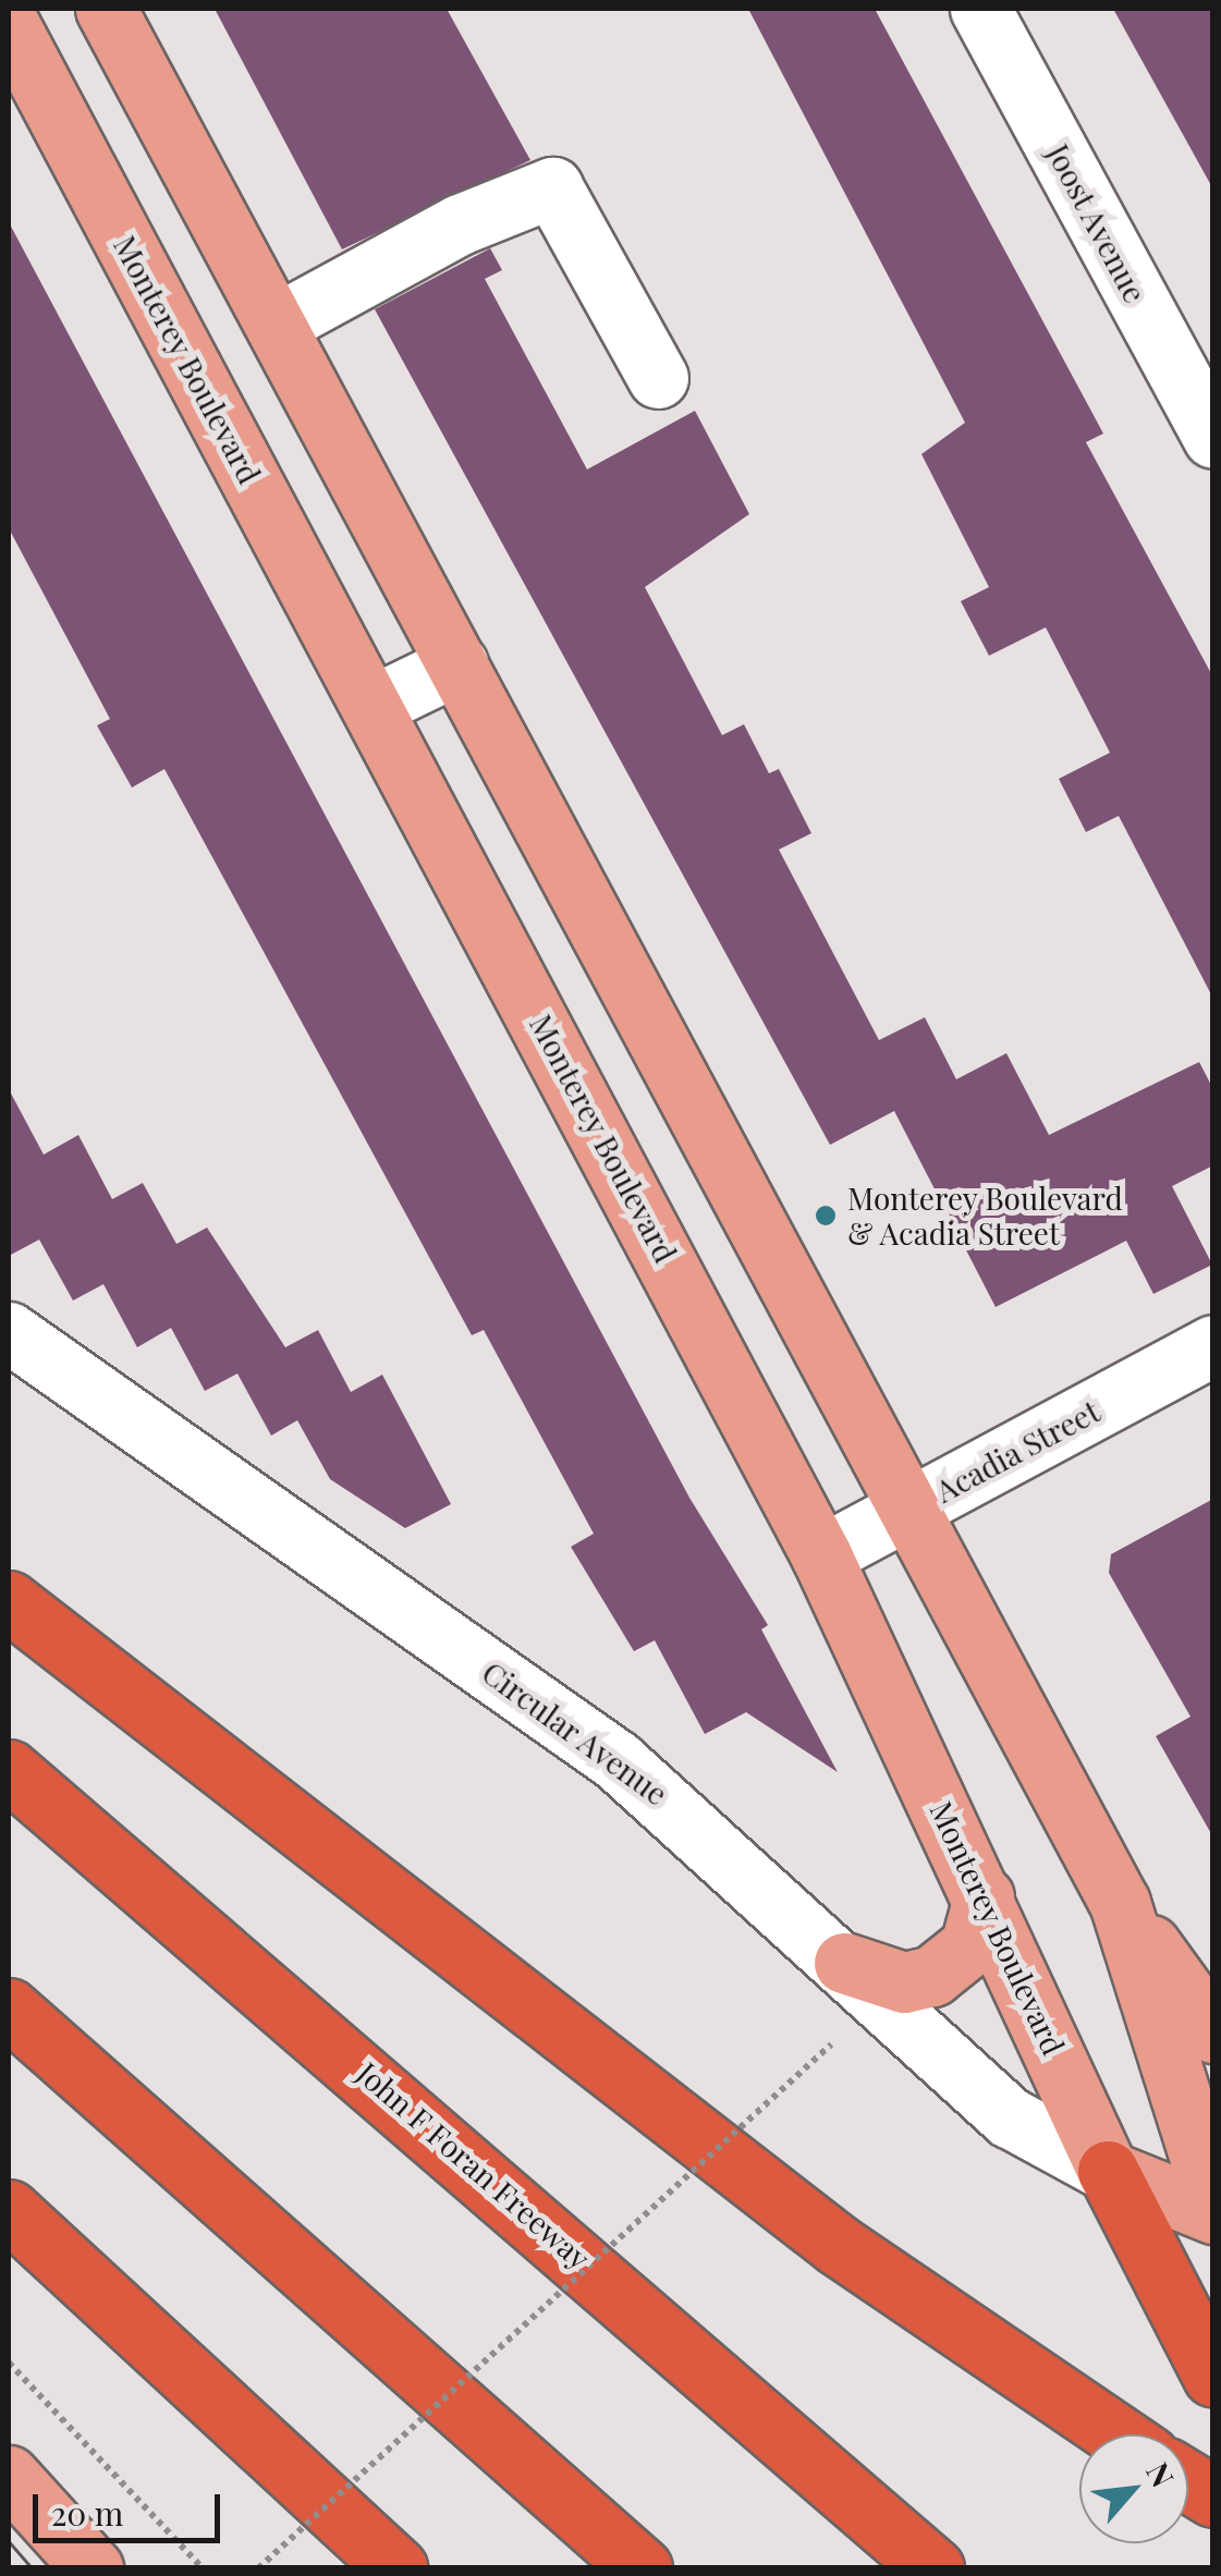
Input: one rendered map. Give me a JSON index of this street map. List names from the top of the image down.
{
  "streets": {
    "highway": ["John F Foran Freeway"],
    "main road": ["Monterey Boulevard"],
    "street": ["Joost Avenue", "Acadia Street", "Circular Avenue"]
  },
  "crossings": [
    ["Monterey Boulevard", "Acadia Street"],
    ["Monterey Boulevard", "Circular Avenue"]
  ],
  "places": ["Monterey Boulevard & Acadia Street"],
  "scale_bar": "20 m",
  "north": "top right"
}
